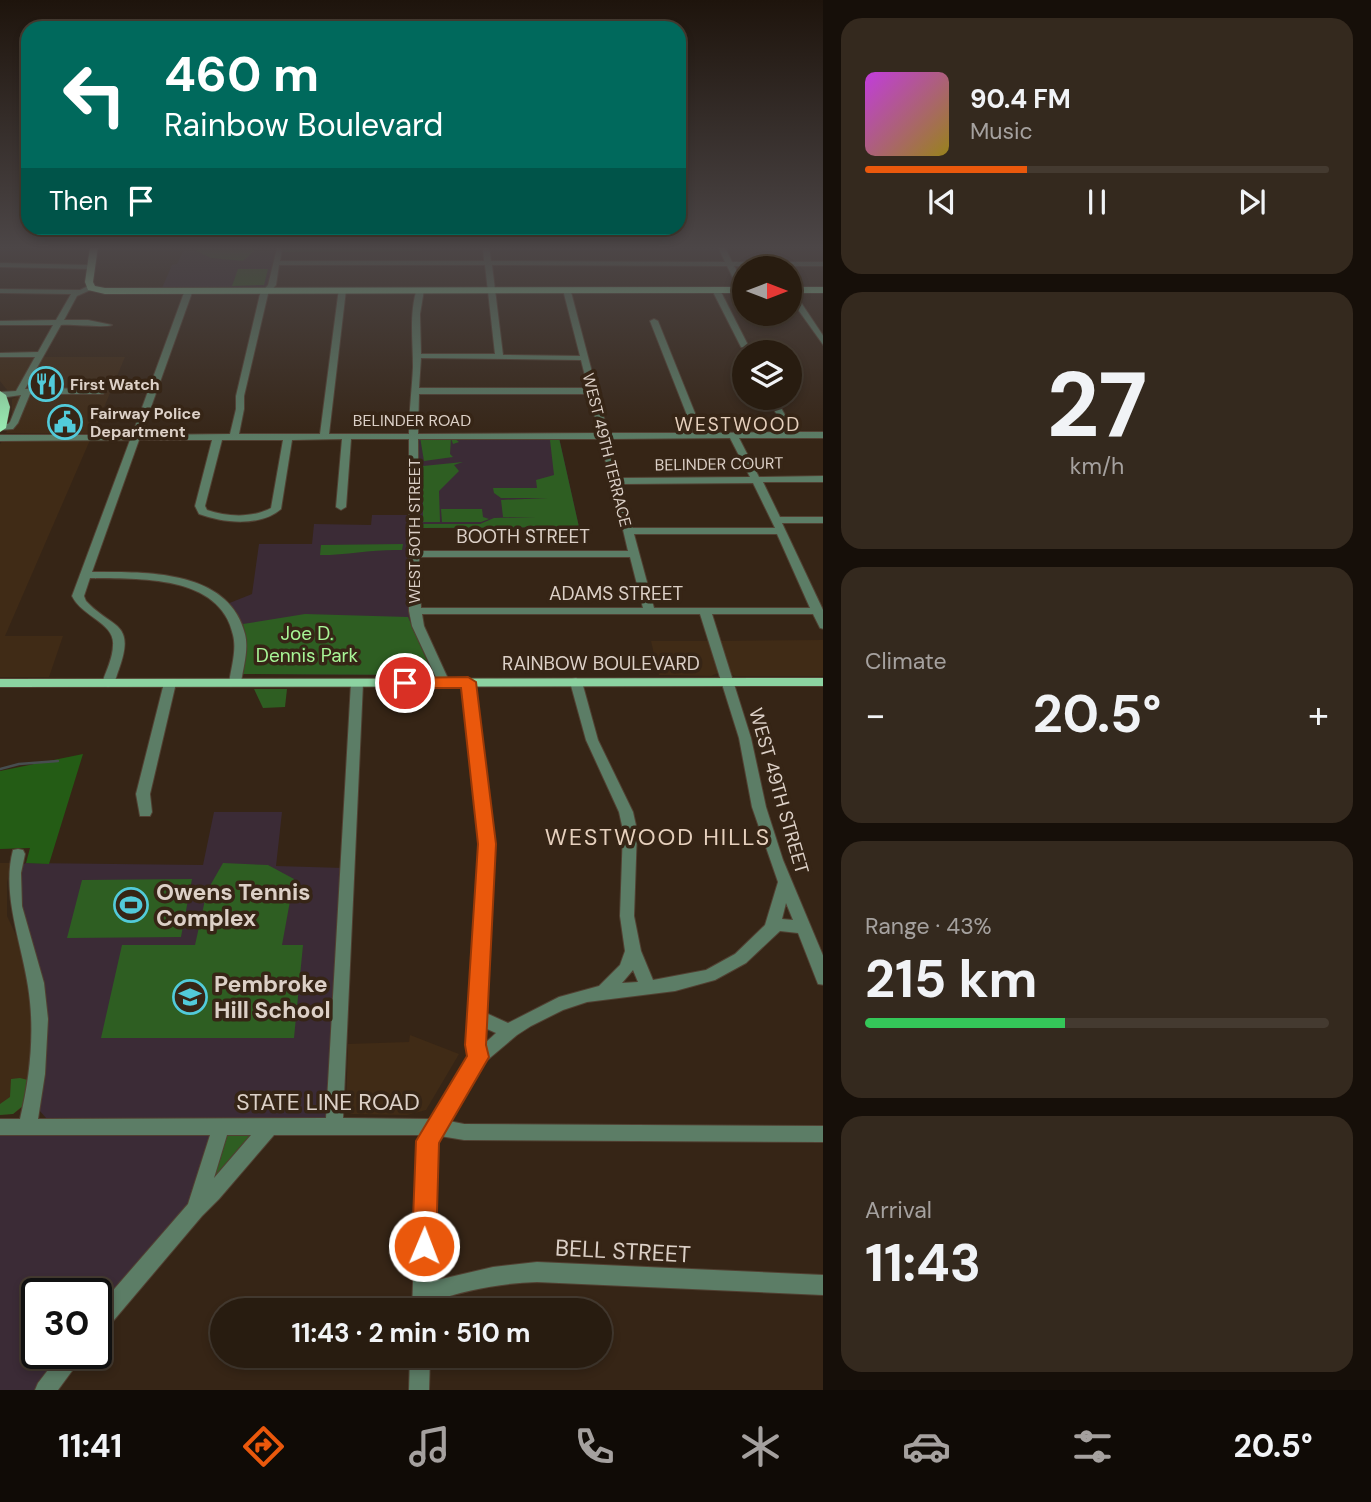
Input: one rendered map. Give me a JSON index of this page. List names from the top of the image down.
{
  "streets": {
    "main road": ["RAINBOW BOULEVARD"],
    "street": [
      "BELINDER ROAD",
      "WEST 49TH TERRACE",
      "BELINDER COURT",
      "WEST 50TH STREET",
      "BOOTH STREET",
      "ADAMS STREET",
      "WEST 49TH STREET",
      "STATE LINE ROAD",
      "BELL STREET"
    ]
  },
  "crossings": [
    ["BELINDER ROAD", "WEST 49TH TERRACE"],
    ["BELINDER ROAD", "WEST 50TH STREET"],
    ["WEST 49TH TERRACE", "BELINDER COURT"],
    ["WEST 49TH TERRACE", "BOOTH STREET"],
    ["WEST 49TH TERRACE", "ADAMS STREET"],
    ["WEST 50TH STREET", "BOOTH STREET"],
    ["WEST 50TH STREET", "ADAMS STREET"],
    ["WEST 50TH STREET", "RAINBOW BOULEVARD"],
    ["ADAMS STREET", "WEST 49TH STREET"],
    ["RAINBOW BOULEVARD", "WEST 49TH STREET"]
  ],
  "districts": ["WESTWOOD", "WESTWOOD HILLS"],
  "parks": ["Joe D. Dennis Park"],
  "places": {
    "restaurant": ["First Watch"],
    "public building": ["Fairway Police Department"],
    "sports": ["Owens Tennis Complex"],
    "school or university": ["Pembroke Hill School"]
  },
  "north": "right",
  "page": {
    "turn": ["460 m", "Rainbow Boulevard"],
    "song": ["90.4 FM", "Music"],
    "then": "Then",
    "tile": [
      ["27", "km/h"],
      "Climate",
      ["Range · 43%", "215 km"],
      ["Arrival", "11:43"]
    ],
    "heat": ["−", "20.5°", "+"],
    "limit": "30",
    "trip": "11:43 · 2 min · 510 m",
    "tabs": ["11:41", "20.5°"]
  }
}
